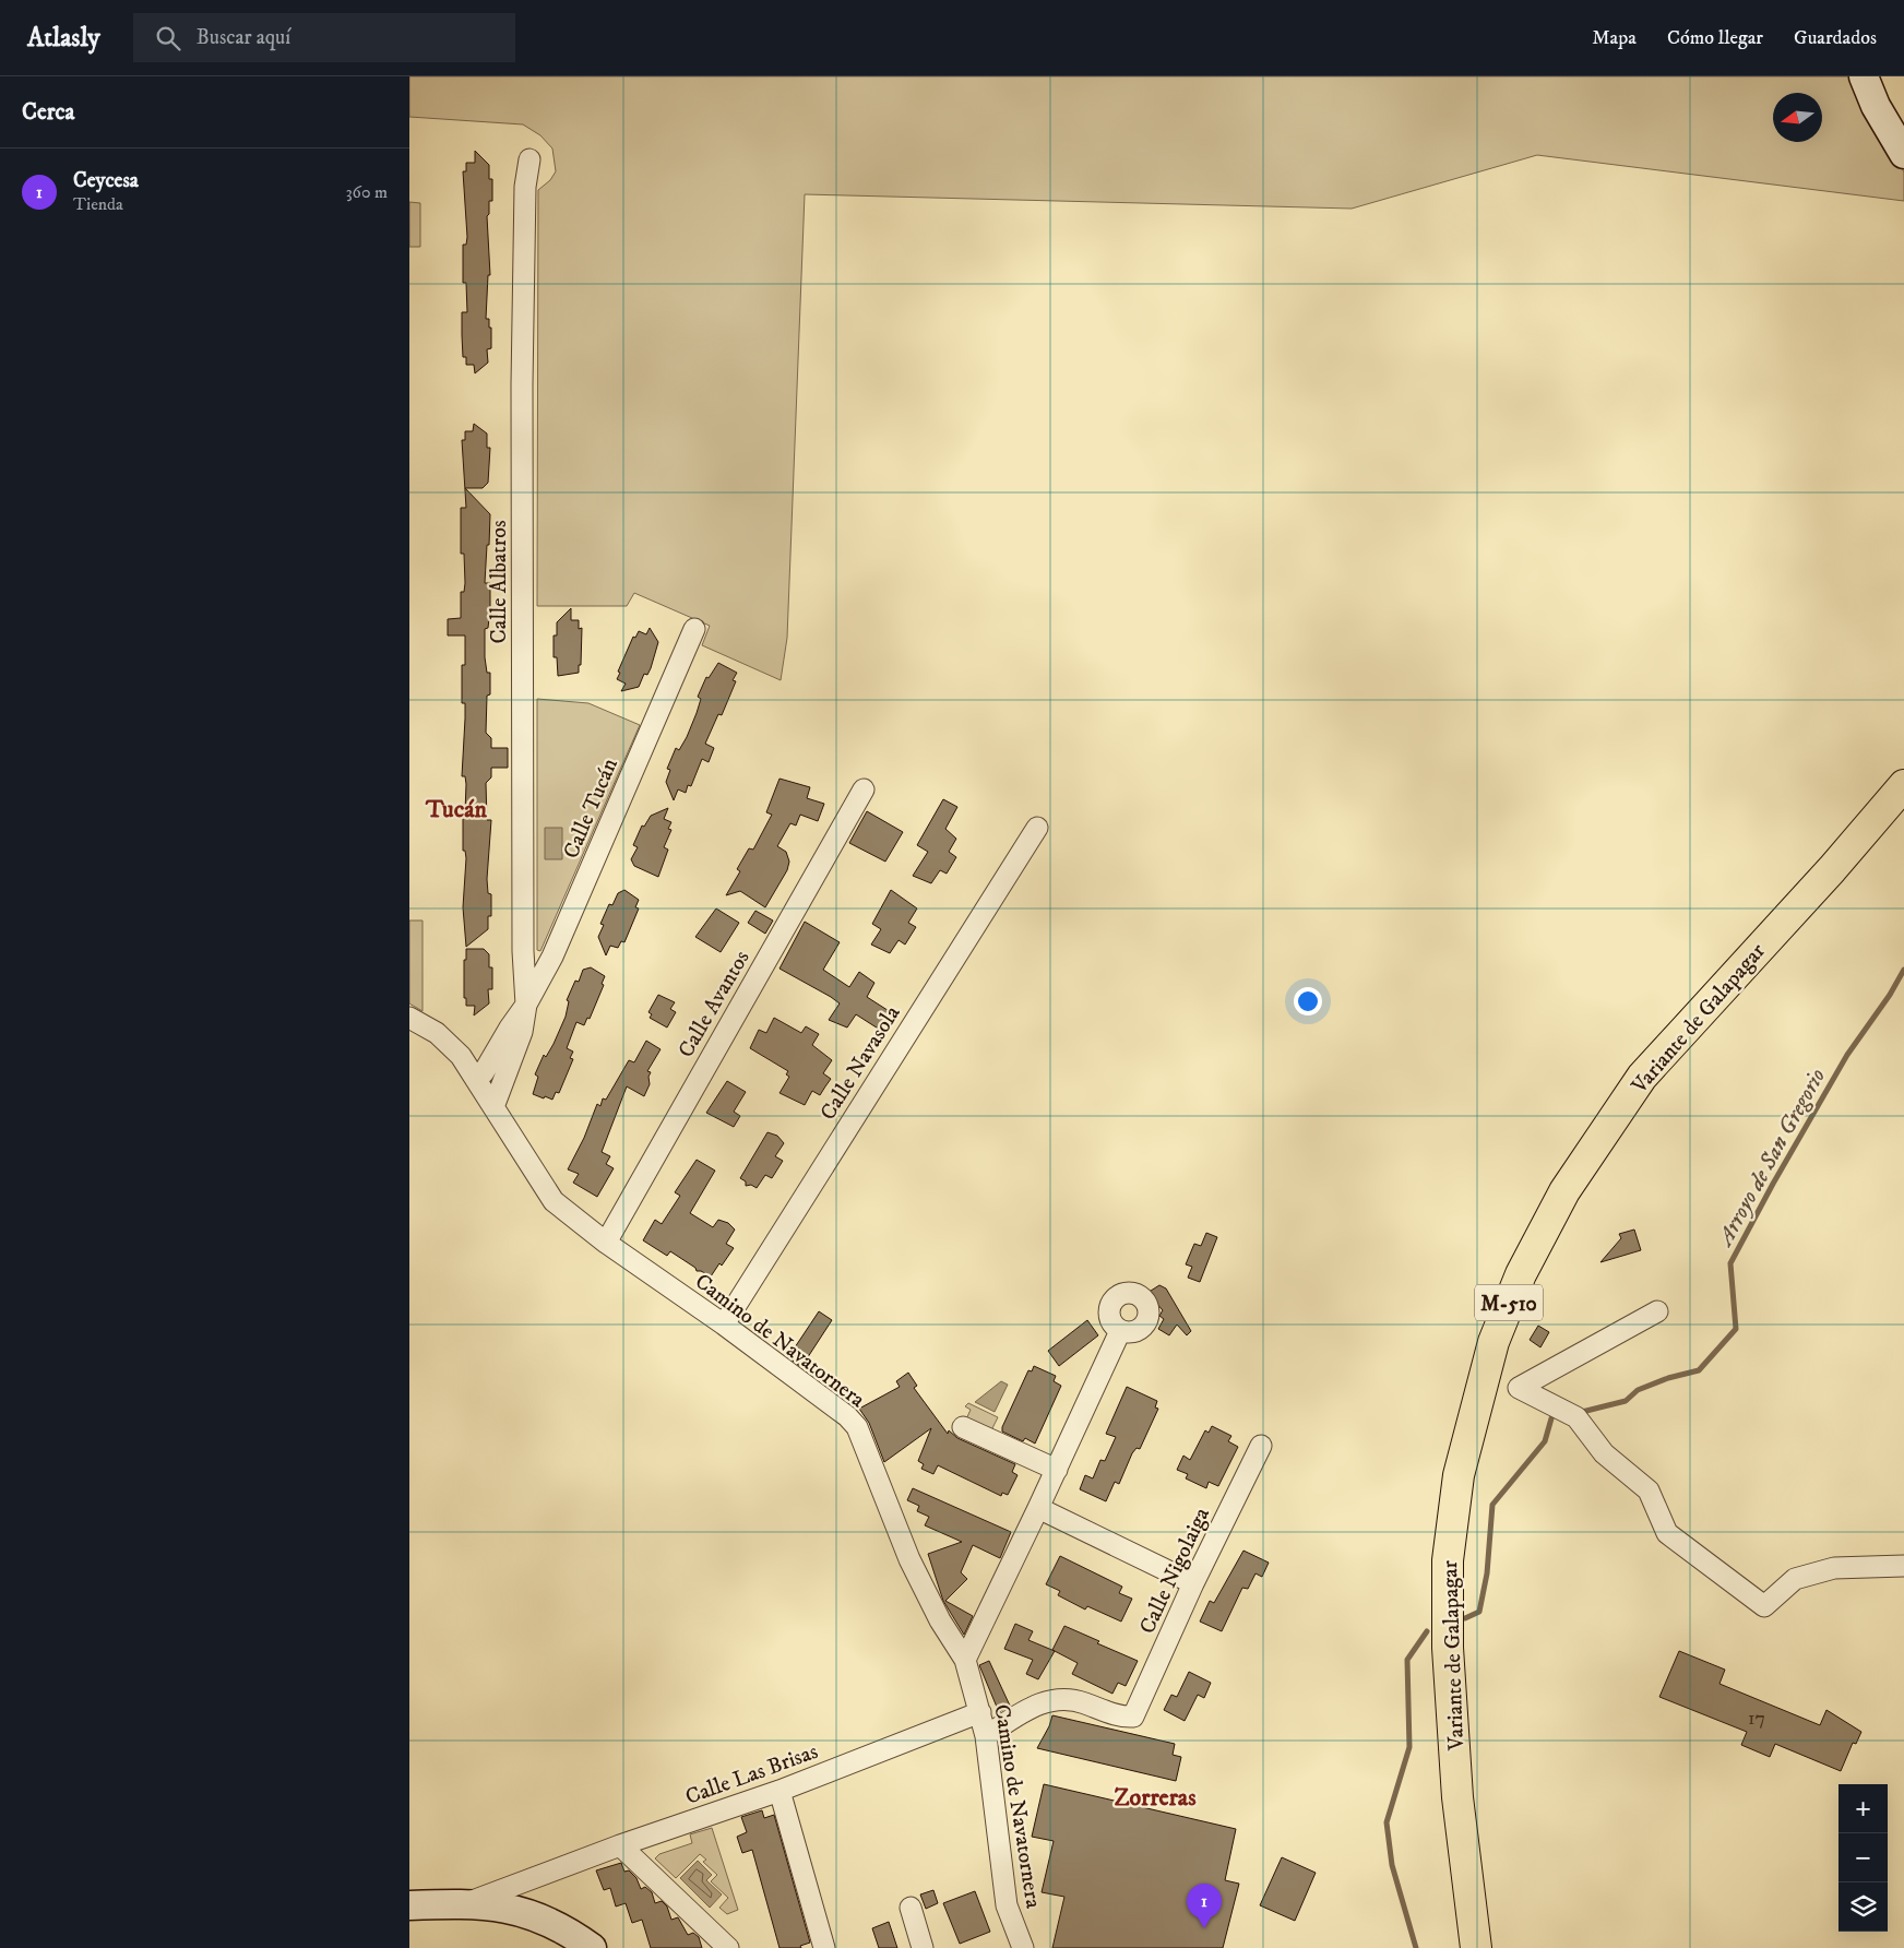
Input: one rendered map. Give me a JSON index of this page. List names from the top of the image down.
{
  "streets": {
    "main road": ["Variante de Galapagar", "M-510"],
    "street": [
      "Calle Albatros",
      "Calle Tucán",
      "Calle Avantos",
      "Calle Navasola",
      "Camino de Navatornera",
      "Calle Nigolaiga",
      "Calle Las Brisas"
    ]
  },
  "crossings": [
    ["Calle Albatros", "Calle Tucán"],
    ["Calle Tucán", "Camino de Navatornera"],
    ["Calle Avantos", "Camino de Navatornera"],
    ["Calle Navasola", "Camino de Navatornera"],
    ["Camino de Navatornera", "Calle Nigolaiga"],
    ["Camino de Navatornera", "Calle Las Brisas"]
  ],
  "districts": ["Tucán", "Zorreras"],
  "water": ["Arroyo de San Gregorio"],
  "house_numbers": ["17"],
  "north": "left",
  "page": {
    "header": "Atlasly",
    "search": "Buscar aquí",
    "nav": ["Mapa", "Cómo llegar", "Guardados"],
    "heading": "Cerca",
    "list": [
      {
        "mark": "1",
        "name": "Ceycesa",
        "note": "Tienda",
        "value": "360 m"
      }
    ],
    "map_buttons": ["+", "−"],
    "pins": "1"
  }
}
